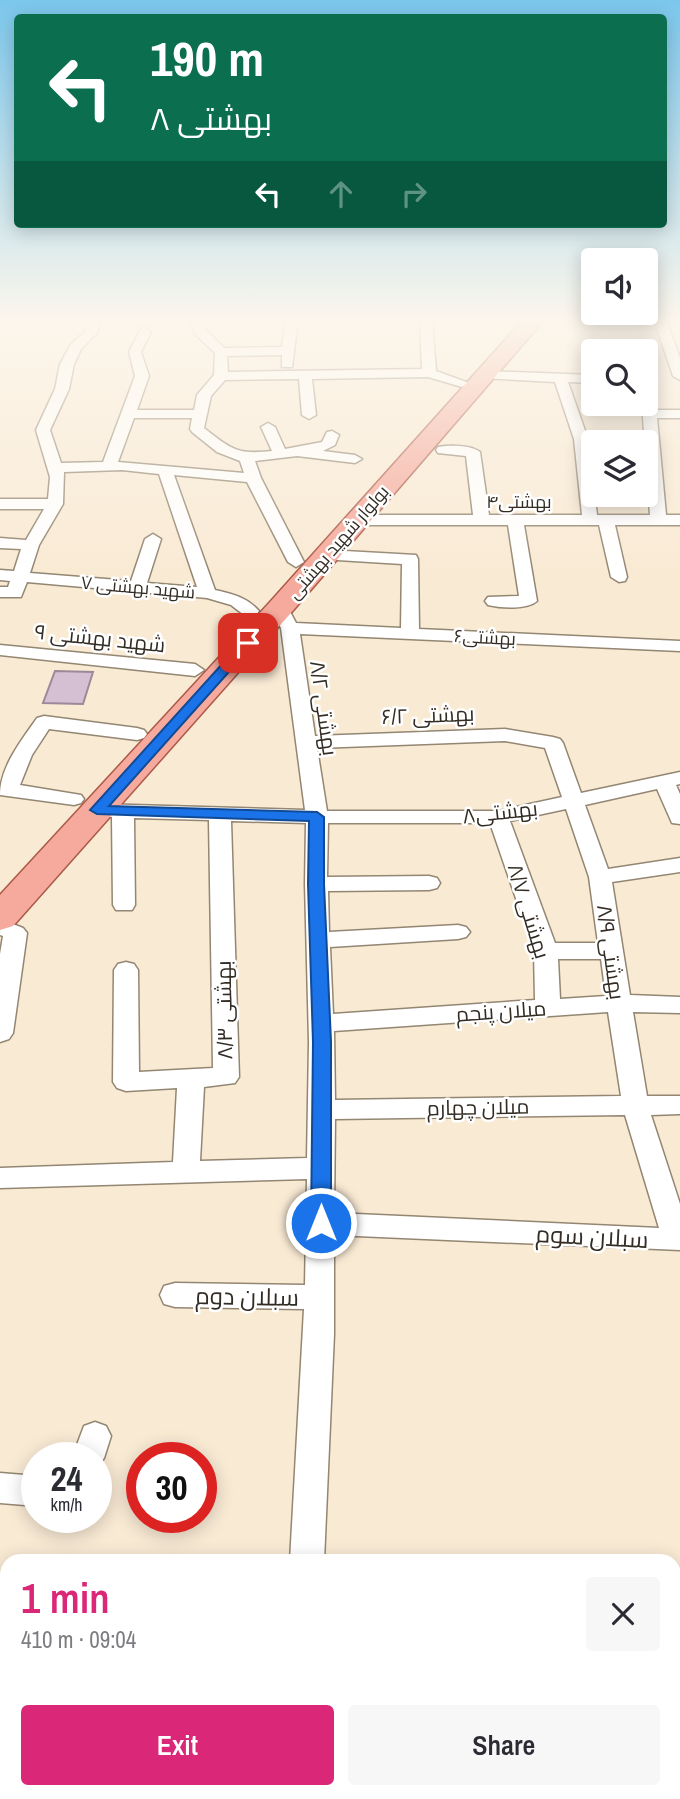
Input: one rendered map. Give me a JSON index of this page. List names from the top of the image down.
{
  "streets": {
    "main road": ["بولوار شهید بهشتی"],
    "street": [
      "بهشتی۴",
      "شهید بهشتی ۷",
      "بهشتی۶",
      "شهید بهشتی ۹",
      "بهشتی ۸/۲",
      "بهشتی ۶/۲",
      "بهشتی۸",
      "بهشتی ۸/۷",
      "بهشتی ۸/۹",
      "بهشتی ۸/۳",
      "میلان پنجم",
      "میلان چهارم",
      "سبلان سوم",
      "سبلان دوم"
    ]
  },
  "crossings": [
    ["بهشتی۴", "بولوار شهید بهشتی"],
    ["بولوار شهید بهشتی", "شهید بهشتی ۷"],
    ["بولوار شهید بهشتی", "بهشتی۶"],
    ["بولوار شهید بهشتی", "شهید بهشتی ۹"],
    ["بولوار شهید بهشتی", "بهشتی ۸/۲"],
    ["بولوار شهید بهشتی", "بهشتی۸"],
    ["بهشتی۶", "بهشتی ۸/۲"],
    ["بهشتی ۸/۲", "بهشتی ۶/۲"],
    ["بهشتی ۸/۲", "بهشتی۸"],
    ["بهشتی ۸/۲", "میلان پنجم"],
    ["بهشتی ۸/۲", "میلان چهارم"],
    ["بهشتی ۸/۲", "سبلان سوم"],
    ["بهشتی ۸/۲", "سبلان دوم"],
    ["بهشتی ۶/۲", "بهشتی ۸/۹"],
    ["بهشتی۸", "بهشتی ۸/۷"],
    ["بهشتی۸", "بهشتی ۸/۹"],
    ["بهشتی۸", "بهشتی ۸/۳"],
    ["بهشتی ۸/۷", "میلان پنجم"],
    ["بهشتی ۸/۹", "میلان پنجم"],
    ["بهشتی ۸/۹", "میلان چهارم"],
    ["بهشتی ۸/۹", "سبلان سوم"],
    ["میلان چهارم", "سبلان سوم"]
  ],
  "page": {
    "turn": ["190 m", "۸ بهشتی"],
    "speed": "24 km/h",
    "limit": "30",
    "heading": ["1 min", "410 m · 09:04"],
    "buttons": ["Exit", "Share"]
  }
}
